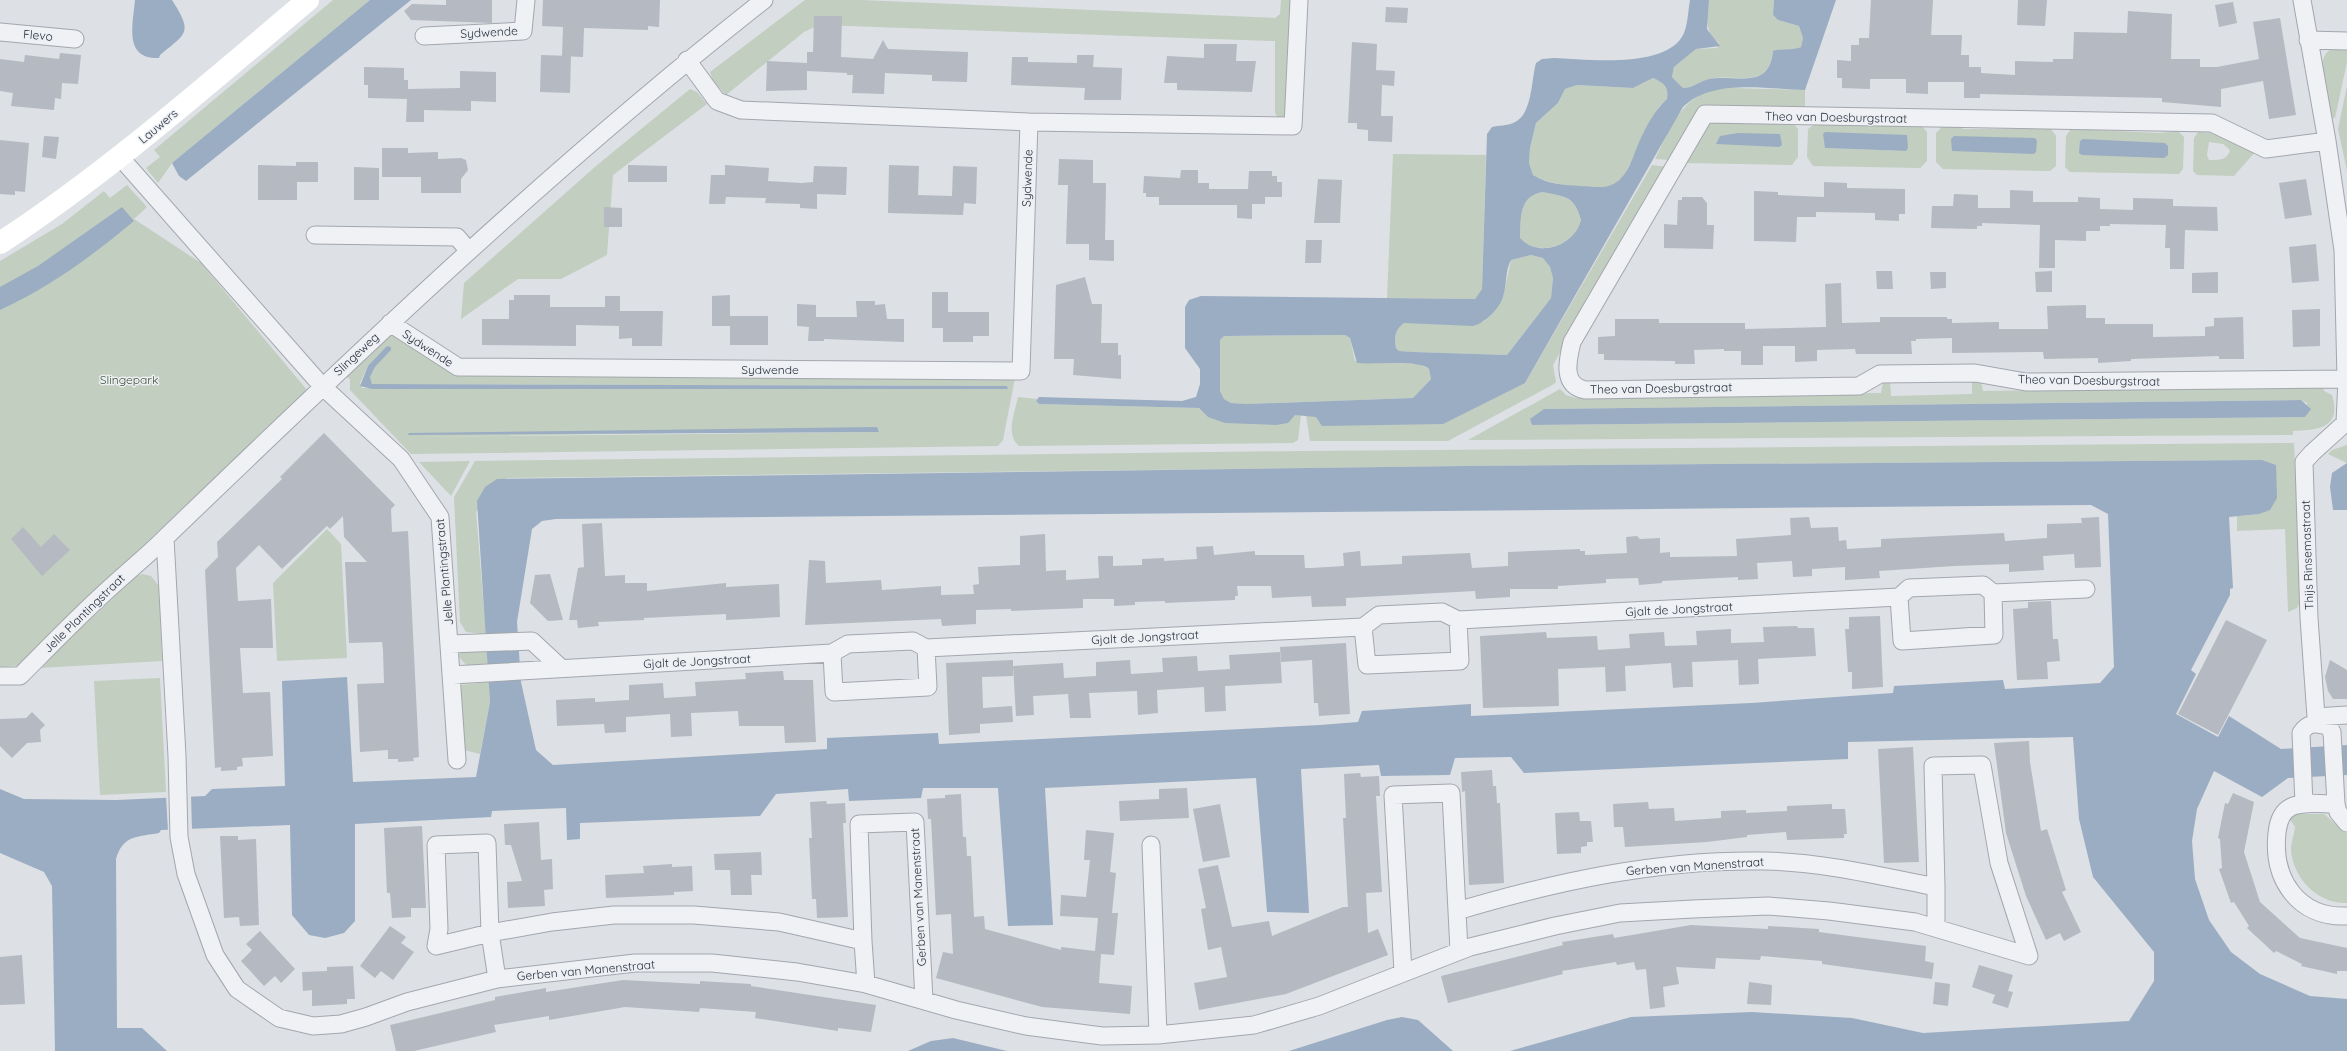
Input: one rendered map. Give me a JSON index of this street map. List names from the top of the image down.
{
  "streets": {
    "street": [
      "Sydwende",
      "Flevo",
      "Theo van Doesburgstraat",
      "Lauwers",
      "Slingeweg",
      "Thijs Rinsemastraat",
      "Jelle Plantingstraat",
      "Gjalt de Jongstraat",
      "Gerben van Manenstraat"
    ]
  },
  "crossings": [
    ["Sydwende", "Slingeweg"],
    ["Theo van Doesburgstraat", "Thijs Rinsemastraat"],
    ["Slingeweg", "Jelle Plantingstraat"],
    ["Jelle Plantingstraat", "Gjalt de Jongstraat"],
    ["Jelle Plantingstraat", "Gerben van Manenstraat"]
  ],
  "parks": ["Slingepark"]
}
